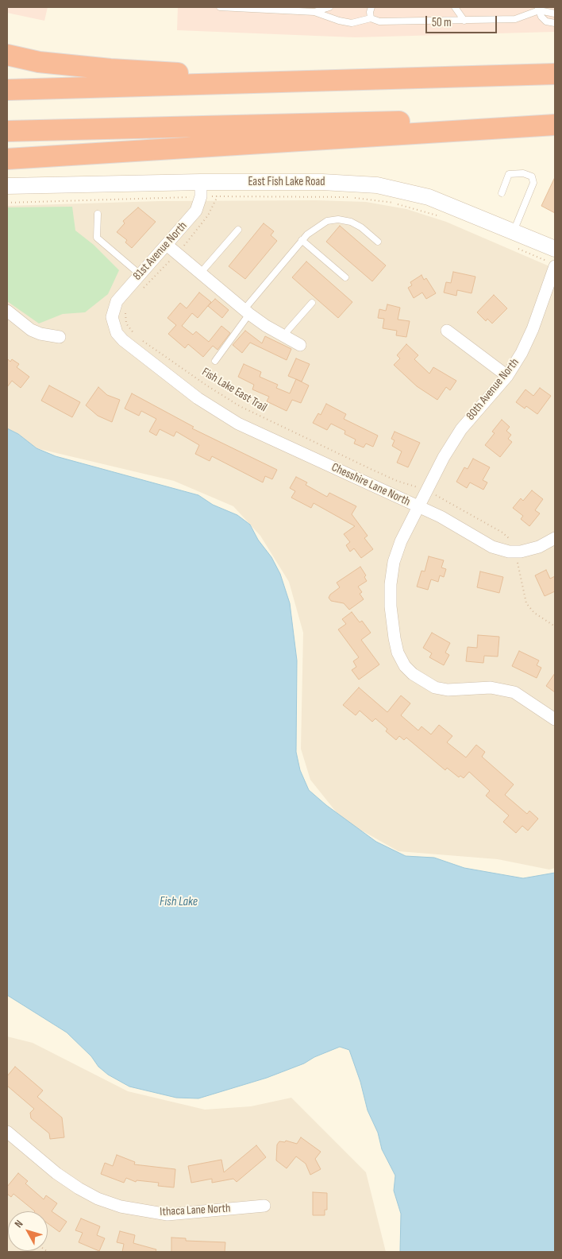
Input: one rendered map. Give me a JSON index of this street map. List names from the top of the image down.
{
  "streets": {
    "street": [
      "East Fish Lake Road",
      "81st Avenue North",
      "80th Avenue North",
      "Chesshire Lane North",
      "Ithaca Lane North"
    ],
    "path": ["Fish Lake East Trail"]
  },
  "crossings": [
    ["East Fish Lake Road", "81st Avenue North"],
    ["East Fish Lake Road", "80th Avenue North"],
    ["81st Avenue North", "Chesshire Lane North"],
    ["80th Avenue North", "Chesshire Lane North"]
  ],
  "water": ["Fish Lake"],
  "scale_bar": "50 m",
  "north": "top left"
}
